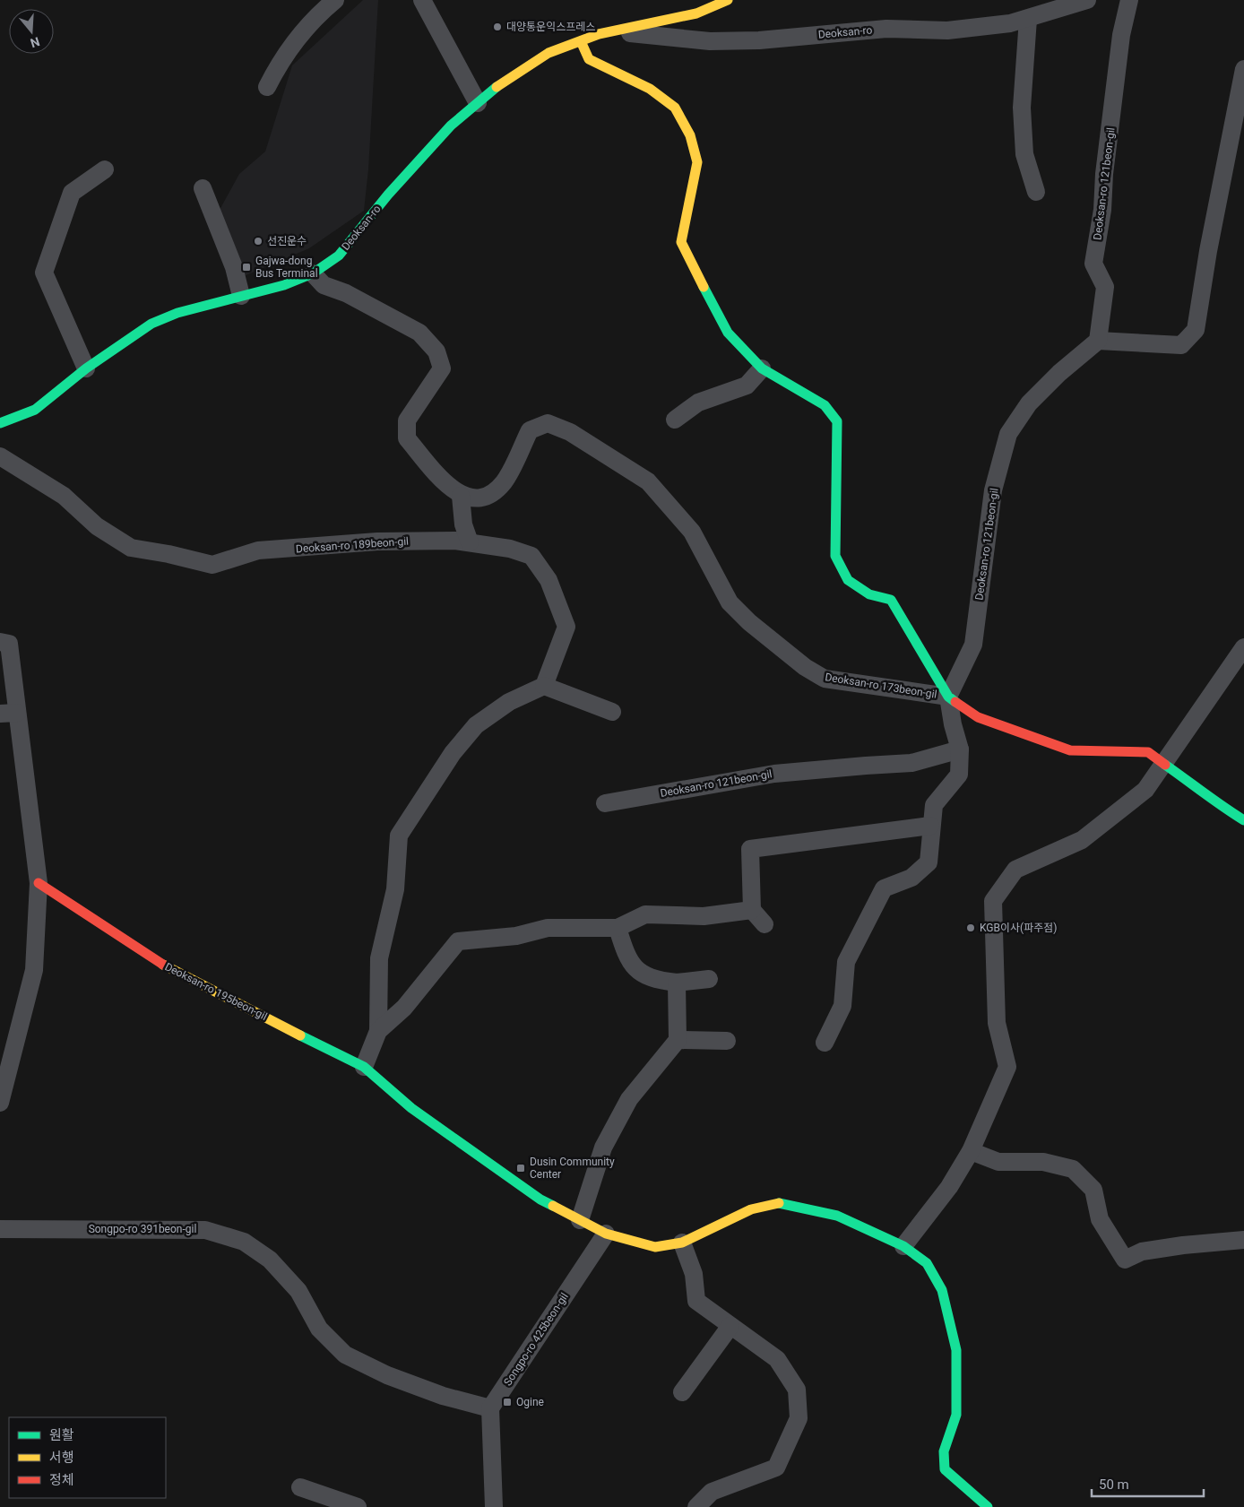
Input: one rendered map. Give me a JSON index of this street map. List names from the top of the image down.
{
  "streets": {
    "street": [
      "Deoksan-ro",
      "Deoksan-ro 121beon-gil",
      "Deoksan-ro 189beon-gil",
      "Deoksan-ro 173beon-gil",
      "Deoksan-ro 195beon-gil",
      "Songpo-ro 391beon-gil",
      "Songpo-ro 425beon-gil"
    ]
  },
  "crossings": [
    ["Deoksan-ro", "Deoksan-ro 173beon-gil"],
    ["Deoksan-ro 121beon-gil", "Deoksan-ro 173beon-gil"],
    ["Deoksan-ro 195beon-gil", "Songpo-ro 425beon-gil"],
    ["Songpo-ro 391beon-gil", "Songpo-ro 425beon-gil"]
  ],
  "places": {
    "other": ["대양통운익스프레스", "선진운수", "KGB이사(파주점)"],
    "transit": ["Gajwa-dong Bus Terminal", "Dusin Community Center", "Ogine"]
  },
  "legend": ["원활", "서행", "정체"],
  "scale_bar": "50 m",
  "north": "bottom"
}
